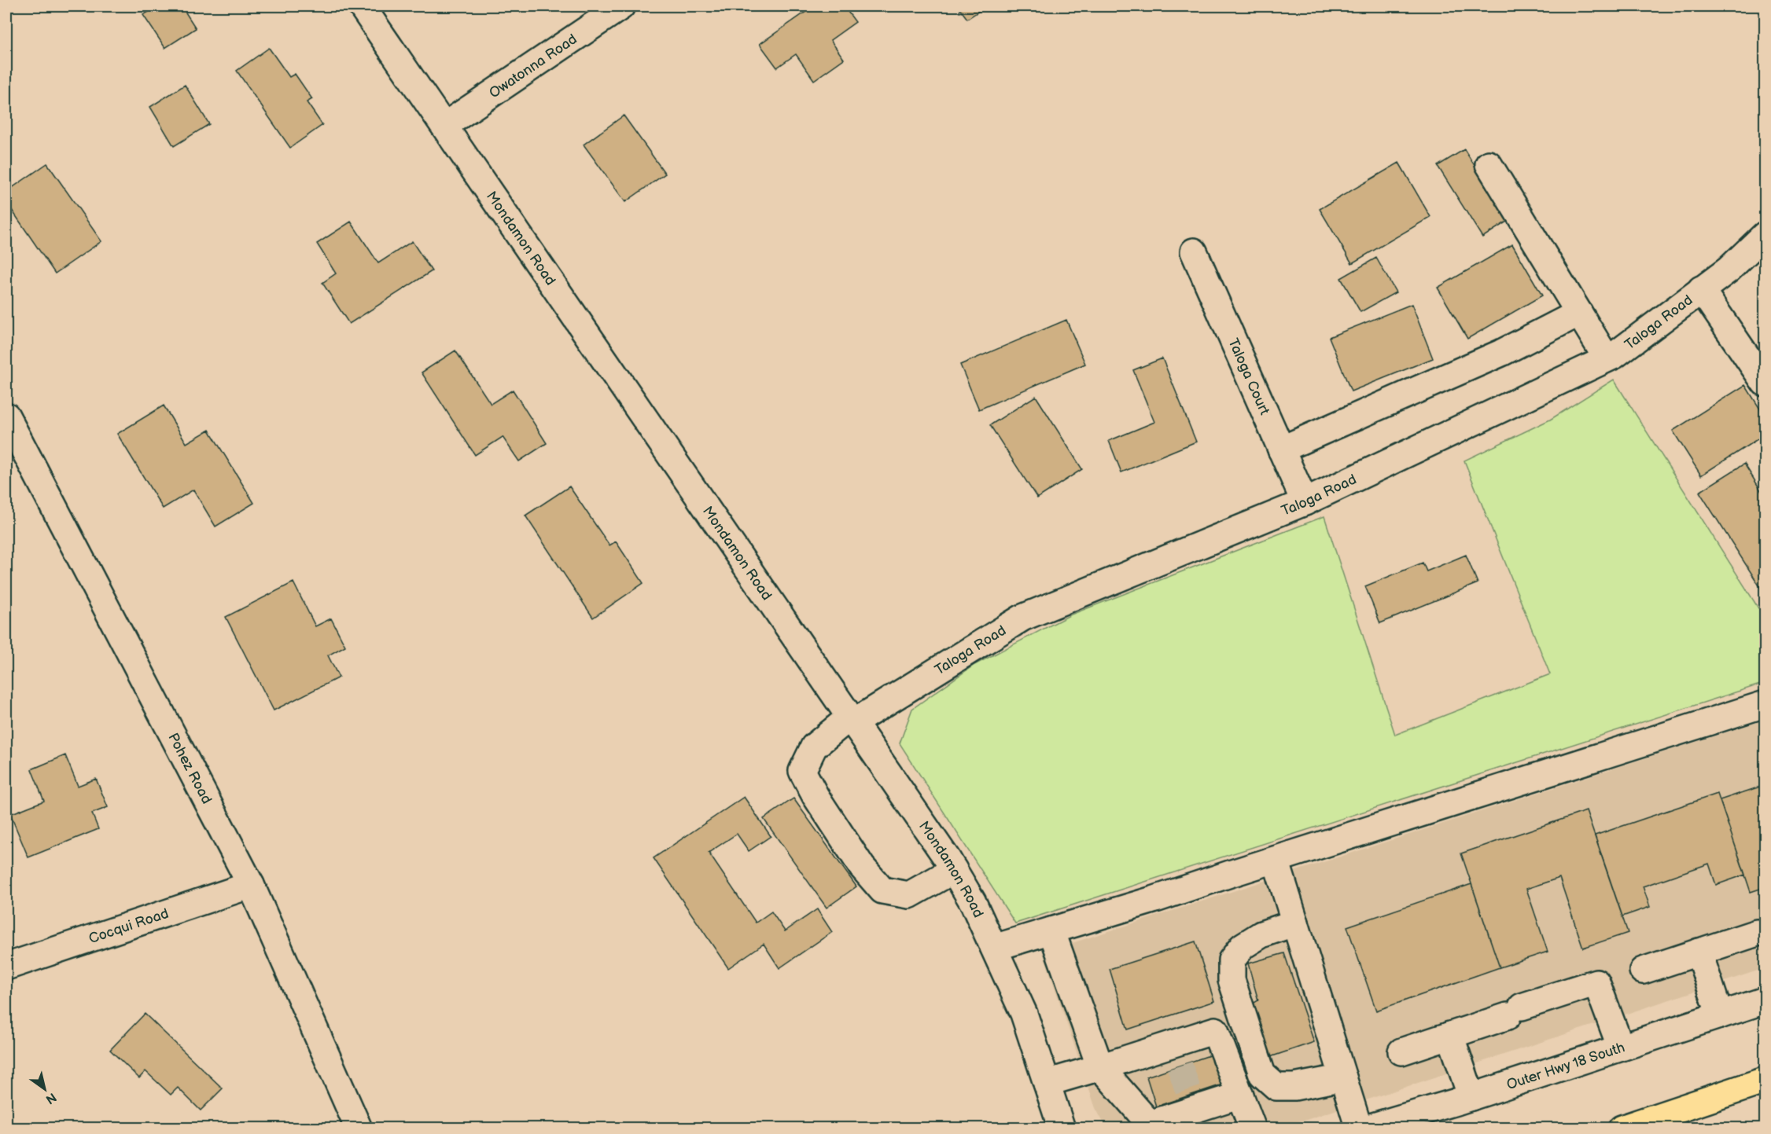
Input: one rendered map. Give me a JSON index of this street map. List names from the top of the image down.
{
  "streets": {
    "street": [
      "Owatonna Road",
      "Mondamon Road",
      "Taloga Road",
      "Taloga Court",
      "Pohez Road",
      "Cocqui Road",
      "Outer Hwy 18 South"
    ]
  },
  "crossings": [
    ["Owatonna Road", "Mondamon Road"],
    ["Mondamon Road", "Taloga Road"],
    ["Taloga Road", "Taloga Court"],
    ["Pohez Road", "Cocqui Road"]
  ],
  "north": "bottom right"
}
